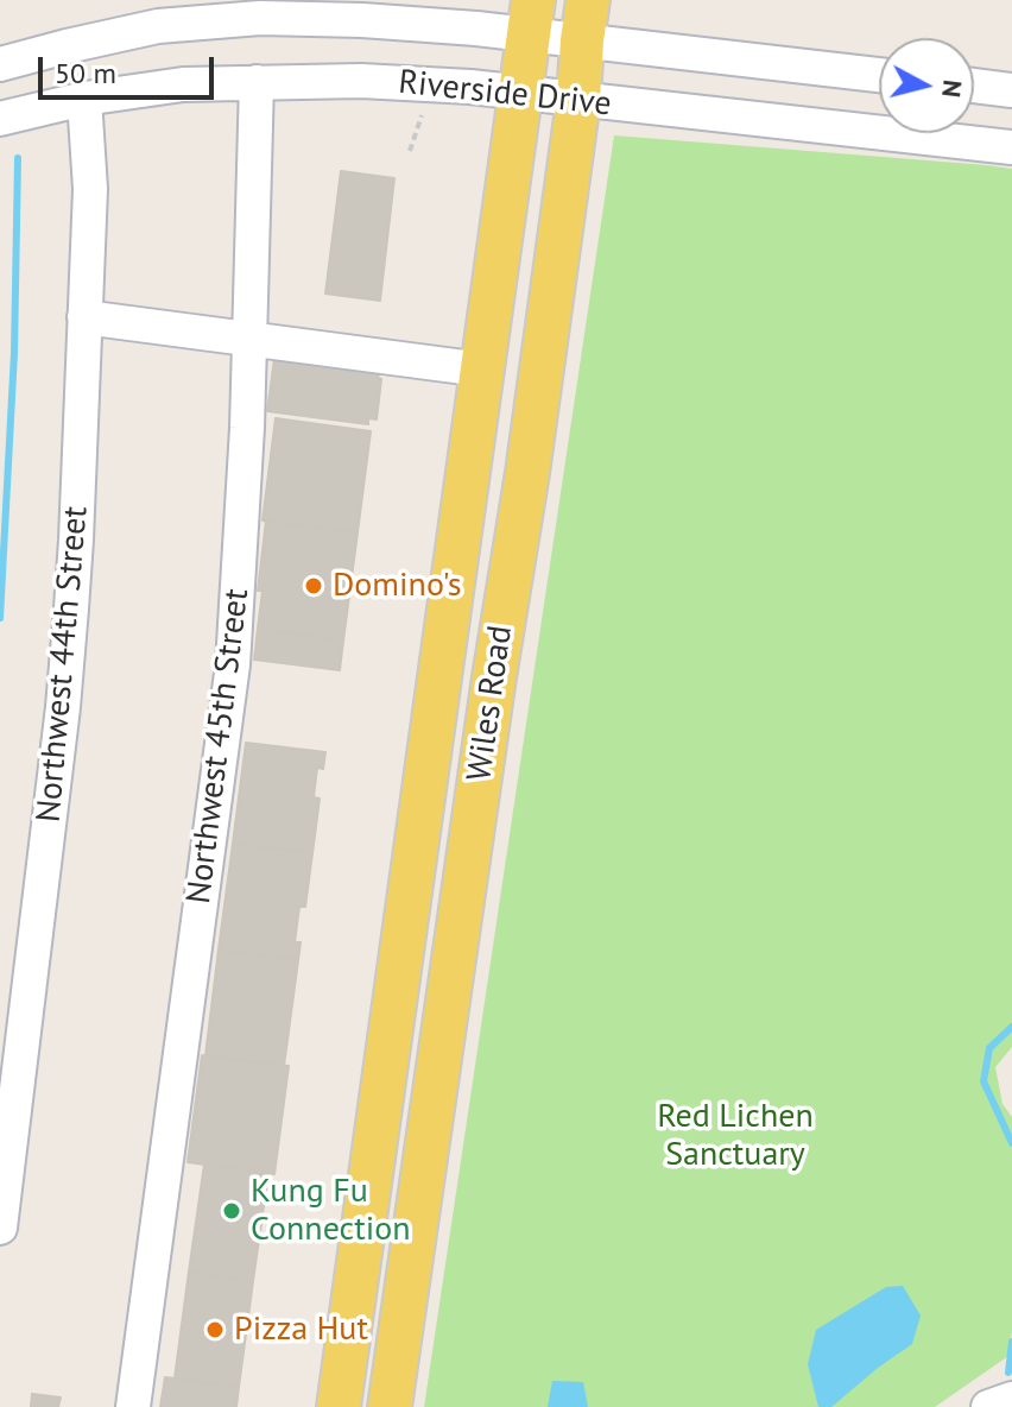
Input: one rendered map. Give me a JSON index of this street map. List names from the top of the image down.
{
  "streets": {
    "main road": ["Wiles Road"],
    "street": ["Riverside Drive", "Northwest 44th Street", "Northwest 45th Street"]
  },
  "crossings": [
    ["Riverside Drive", "Northwest 44th Street"],
    ["Riverside Drive", "Wiles Road"],
    ["Riverside Drive", "Northwest 45th Street"]
  ],
  "parks": ["Red Lichen Sanctuary"],
  "places": ["Domino's", "Kung Fu Connection", "Pizza Hut"],
  "scale_bar": "50 m",
  "north": "right"
}
